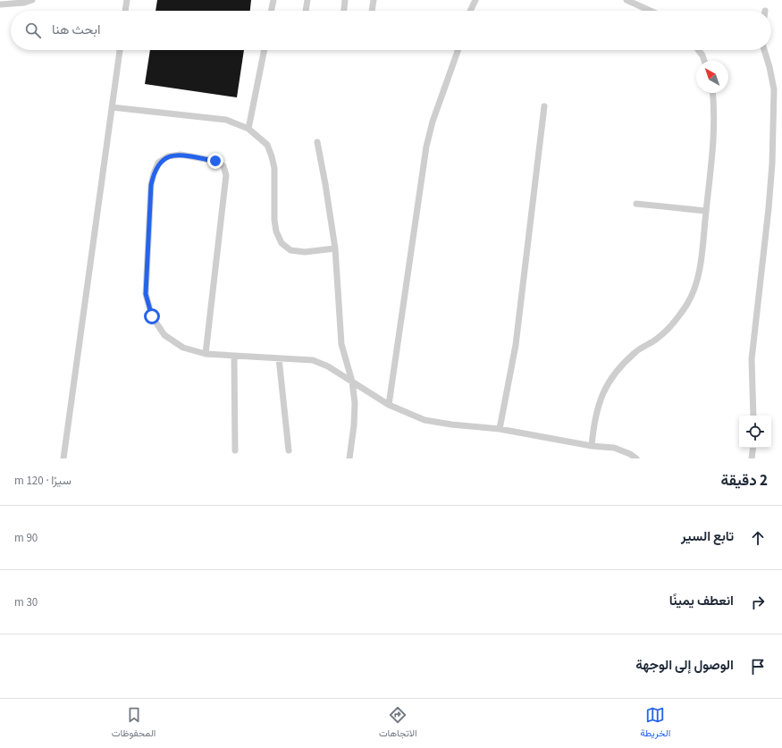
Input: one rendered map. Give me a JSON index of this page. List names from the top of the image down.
{
  "north": "top left",
  "page": {
    "search": "ابحث هنا",
    "heading": ["2 دقيقة", "سيرًا · 120 m"],
    "list": [
      ["تابع السير", "90 m"],
      ["انعطف يمينًا", "30 m"],
      "الوصول إلى الوجهة"
    ],
    "nav": ["الخريطة", "الاتجاهات", "المحفوظات"]
  }
}
